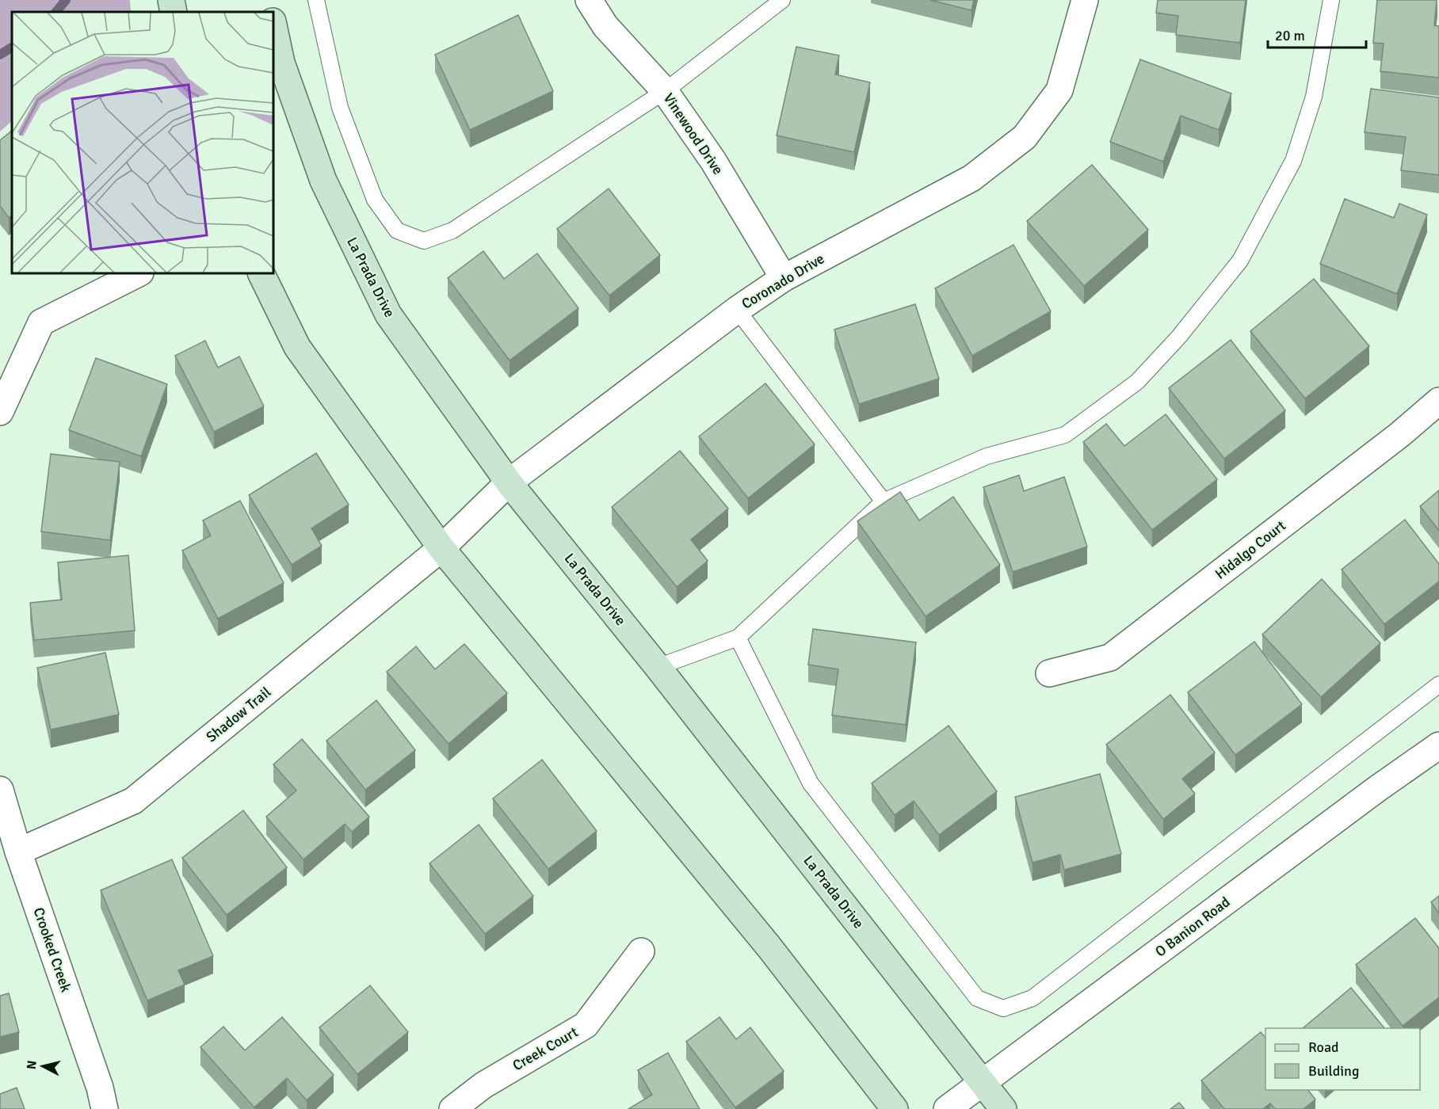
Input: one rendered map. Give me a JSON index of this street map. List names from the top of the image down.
{
  "streets": {
    "main road": ["La Prada Drive"],
    "street": [
      "Vinewood Drive",
      "Coronado Drive",
      "Hidalgo Court",
      "Shadow Trail",
      "O Banion Road",
      "Crooked Creek",
      "Creek Court"
    ]
  },
  "crossings": [
    ["Vinewood Drive", "Coronado Drive"],
    ["La Prada Drive", "Coronado Drive"],
    ["La Prada Drive", "O Banion Road"],
    ["Coronado Drive", "Shadow Trail"],
    ["Shadow Trail", "Crooked Creek"]
  ],
  "legend": ["Road", "Building"],
  "scale_bar": "20 m",
  "north": "left"
}
